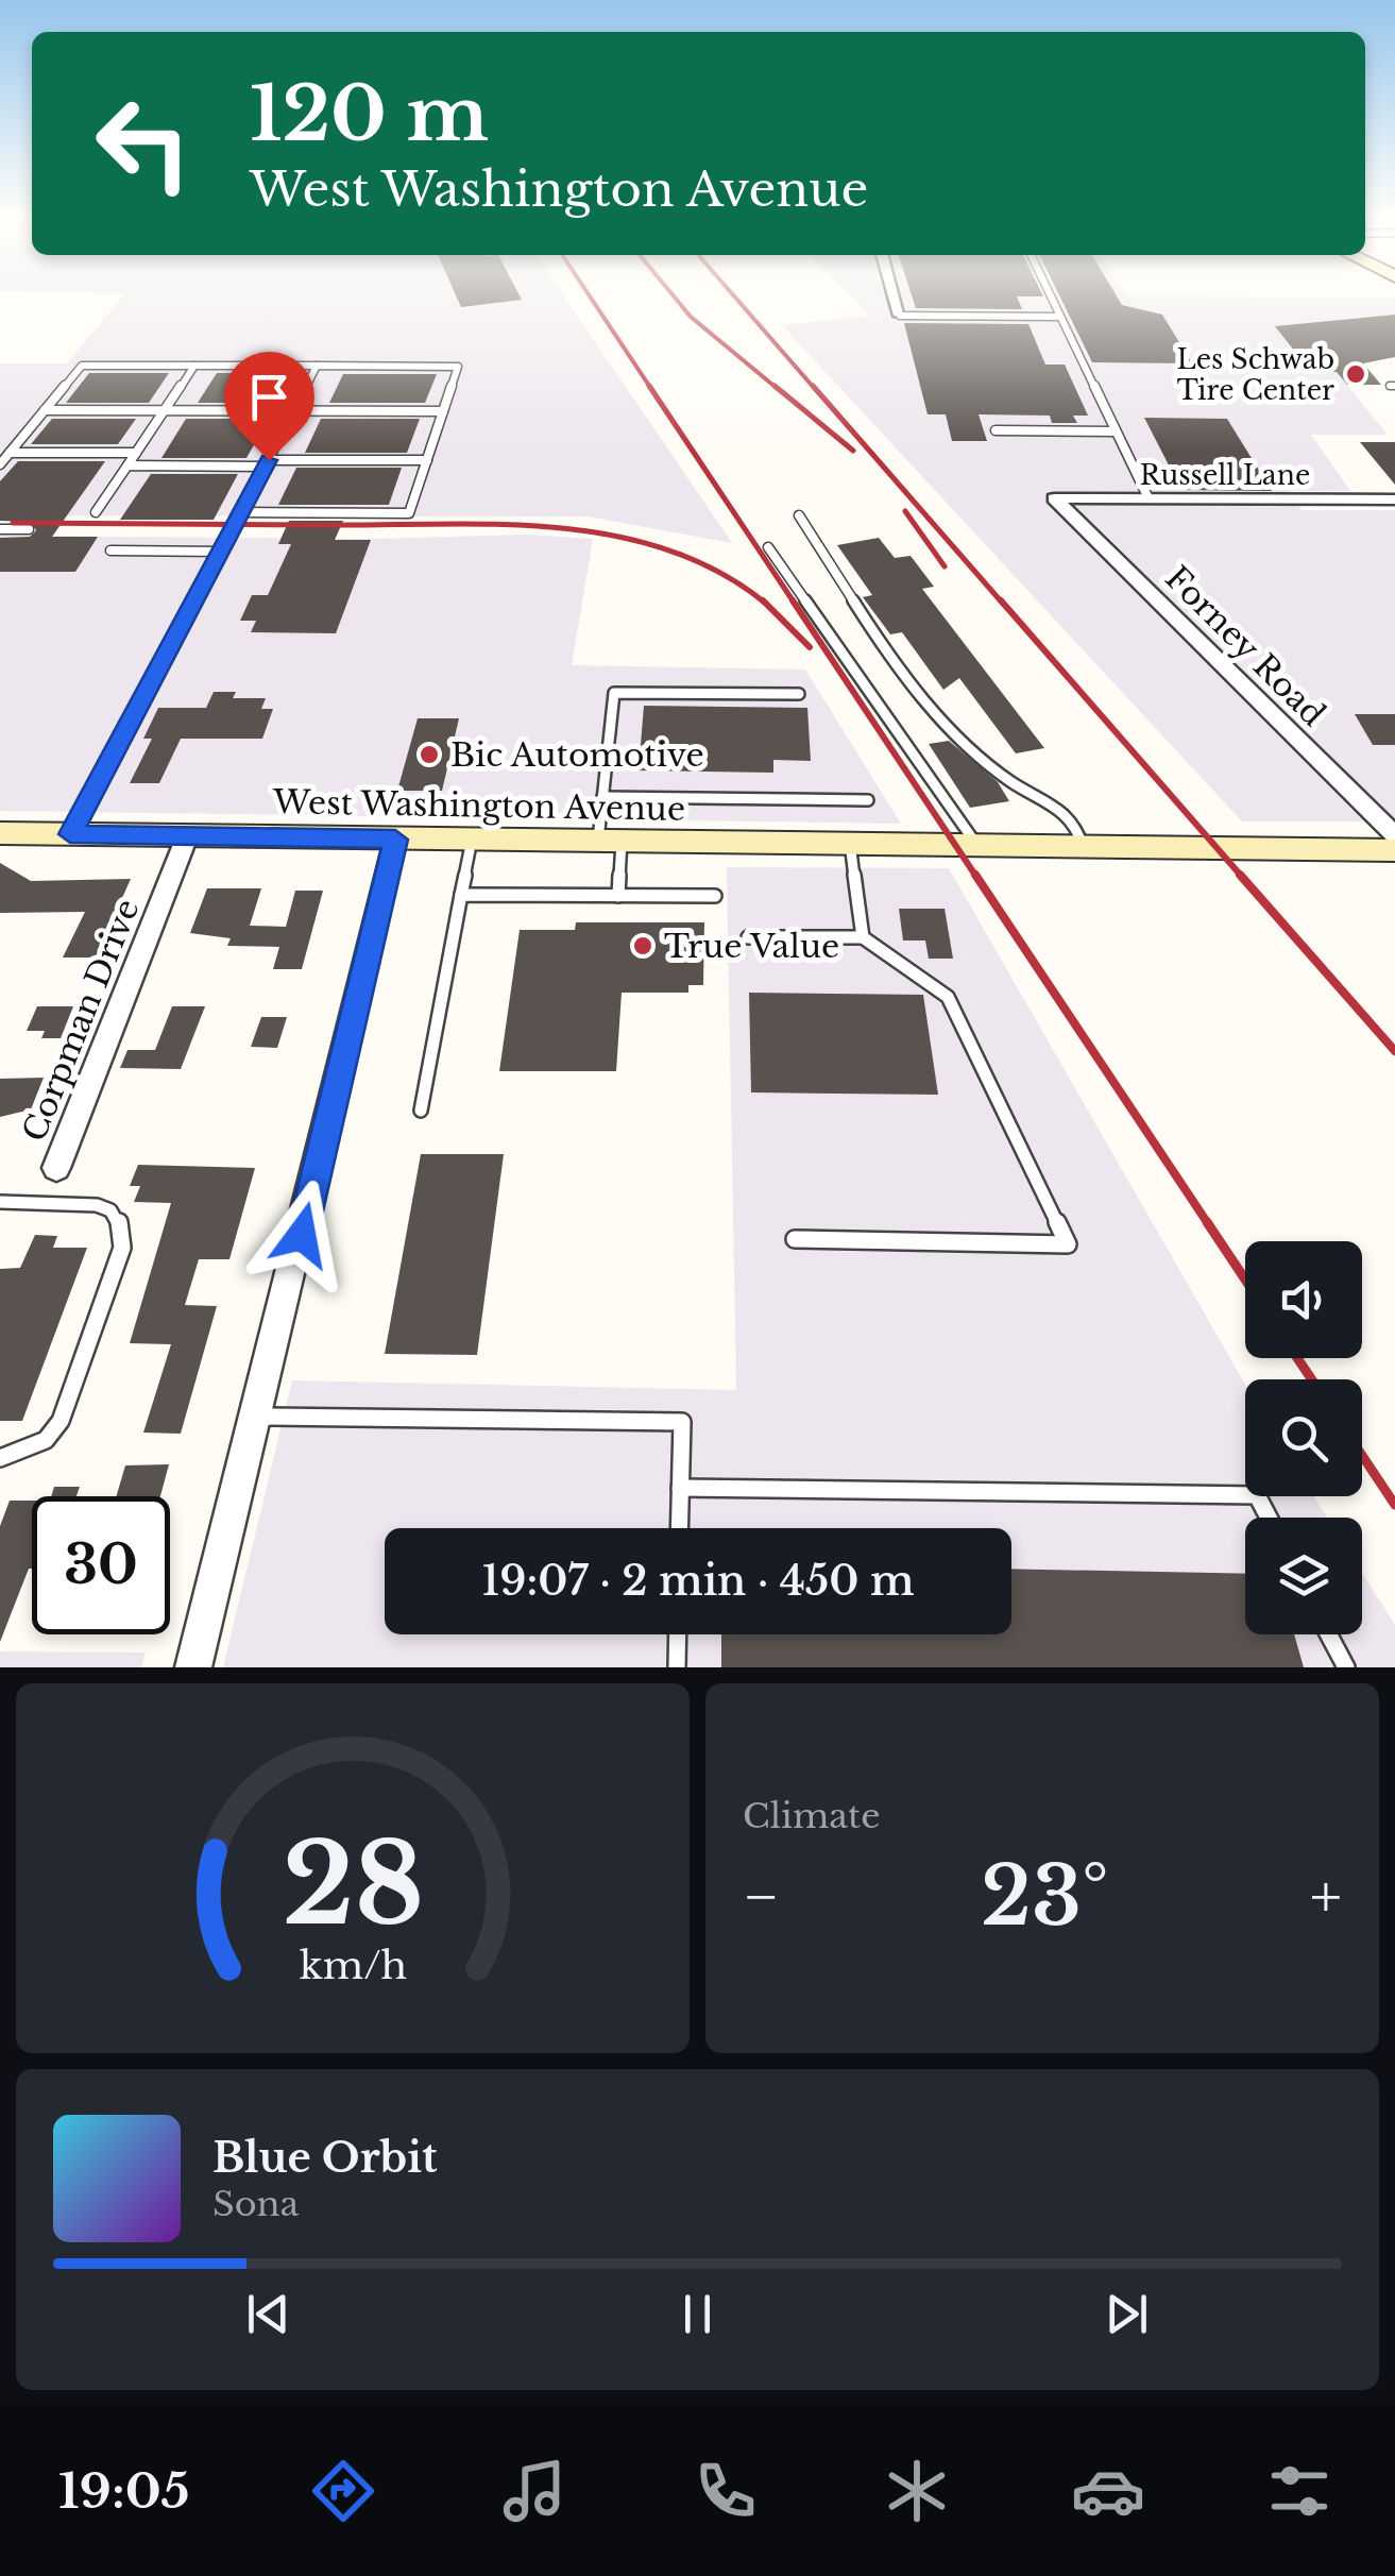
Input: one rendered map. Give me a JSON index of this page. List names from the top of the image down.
{
  "streets": {
    "main road": ["West Washington Avenue"],
    "street": ["Russell Lane", "Forney Road", "Corpman Drive"]
  },
  "crossings": [
    ["Russell Lane", "Forney Road"],
    ["West Washington Avenue", "Corpman Drive"]
  ],
  "places": ["Les Schwab Tire Center", "Bic Automotive", "True Value"],
  "page": {
    "turn": ["120 m", "West Washington Avenue"],
    "limit": "30",
    "trip": "19:07 · 2 min · 450 m",
    "tile": "Climate",
    "heat": ["−", "23°", "+"],
    "song": ["Blue Orbit", "Sona"],
    "tabs": "19:05",
    "gauge": ["28", "km/h"]
  }
}
